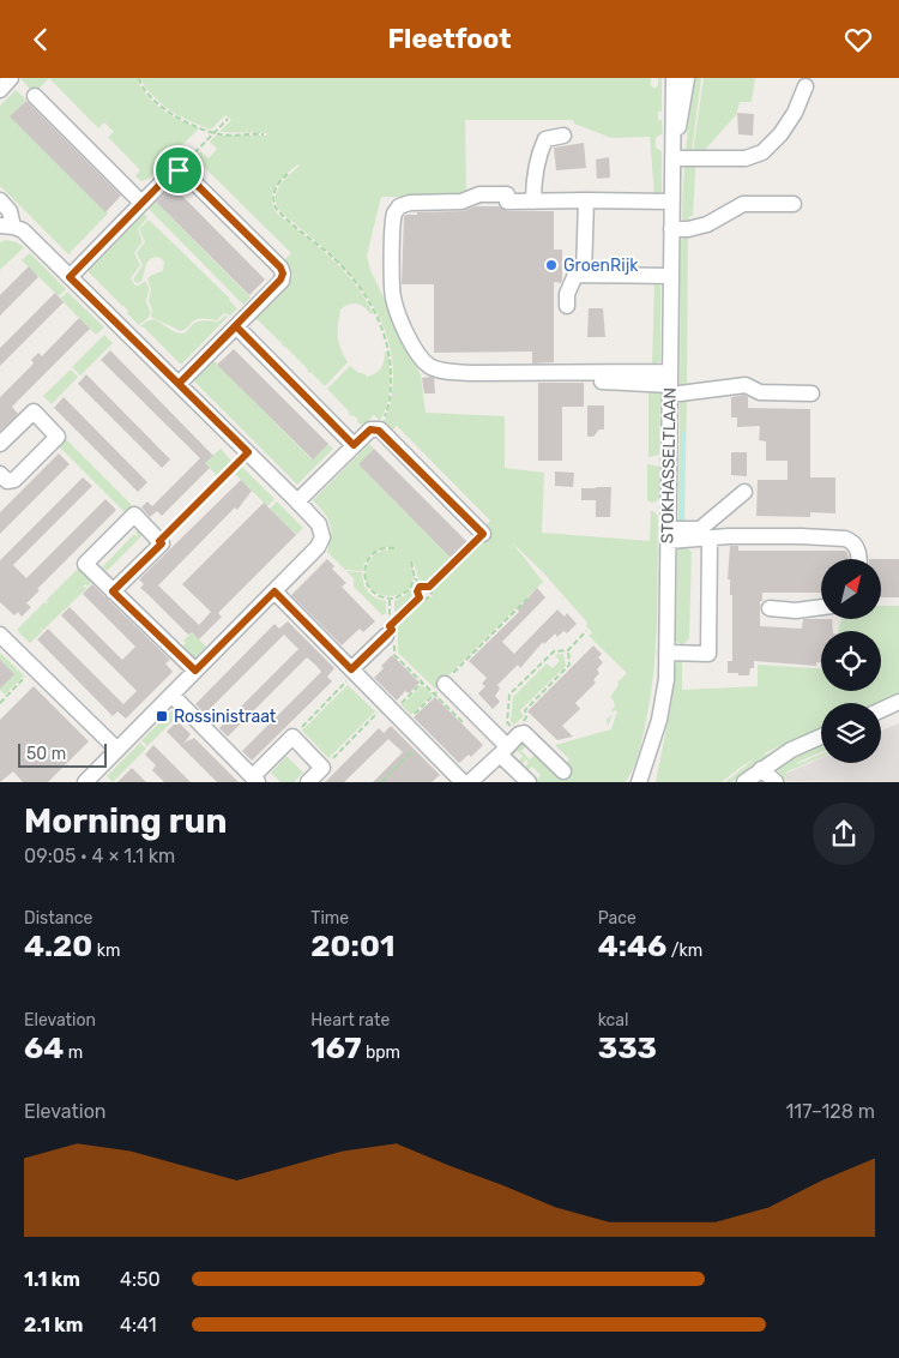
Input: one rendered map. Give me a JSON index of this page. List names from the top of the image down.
{
  "streets": {
    "street": ["STOKHASSELTLAAN"]
  },
  "places": {
    "other": ["GroenRijk"],
    "transit": ["Rossinistraat"]
  },
  "scale_bar": "50 m",
  "north": "top right",
  "page": {
    "header": "Fleetfoot",
    "scale": "50 m",
    "heading": ["Morning run", "09:05 · 4 × 1.1 km"],
    "stats": [
      ["Distance", "4.20 km"],
      ["Time", "20:01"],
      ["Pace", "4:46 /km"],
      ["Elevation", "64 m"],
      ["Heart rate", "167 bpm"],
      ["kcal", "333"]
    ],
    "chart": ["Elevation", "117–128 m"],
    "list": [
      {
        "name": "1.1 km",
        "note": "4:50"
      },
      {
        "name": "2.1 km",
        "note": "4:41"
      }
    ]
  }
}
